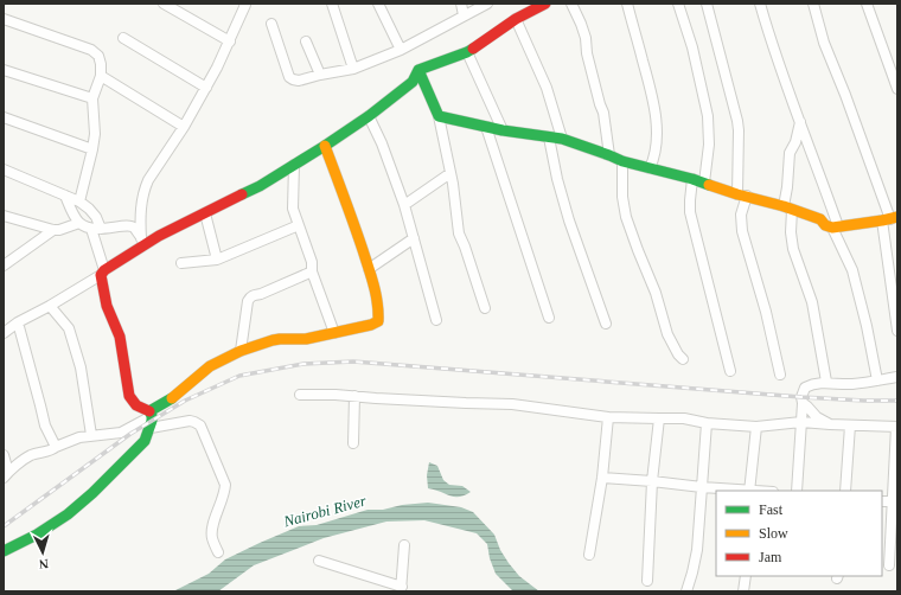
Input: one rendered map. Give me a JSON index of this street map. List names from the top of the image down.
{
  "water": ["Nairobi River"],
  "legend": ["Fast", "Slow", "Jam"],
  "north": "bottom"
}
